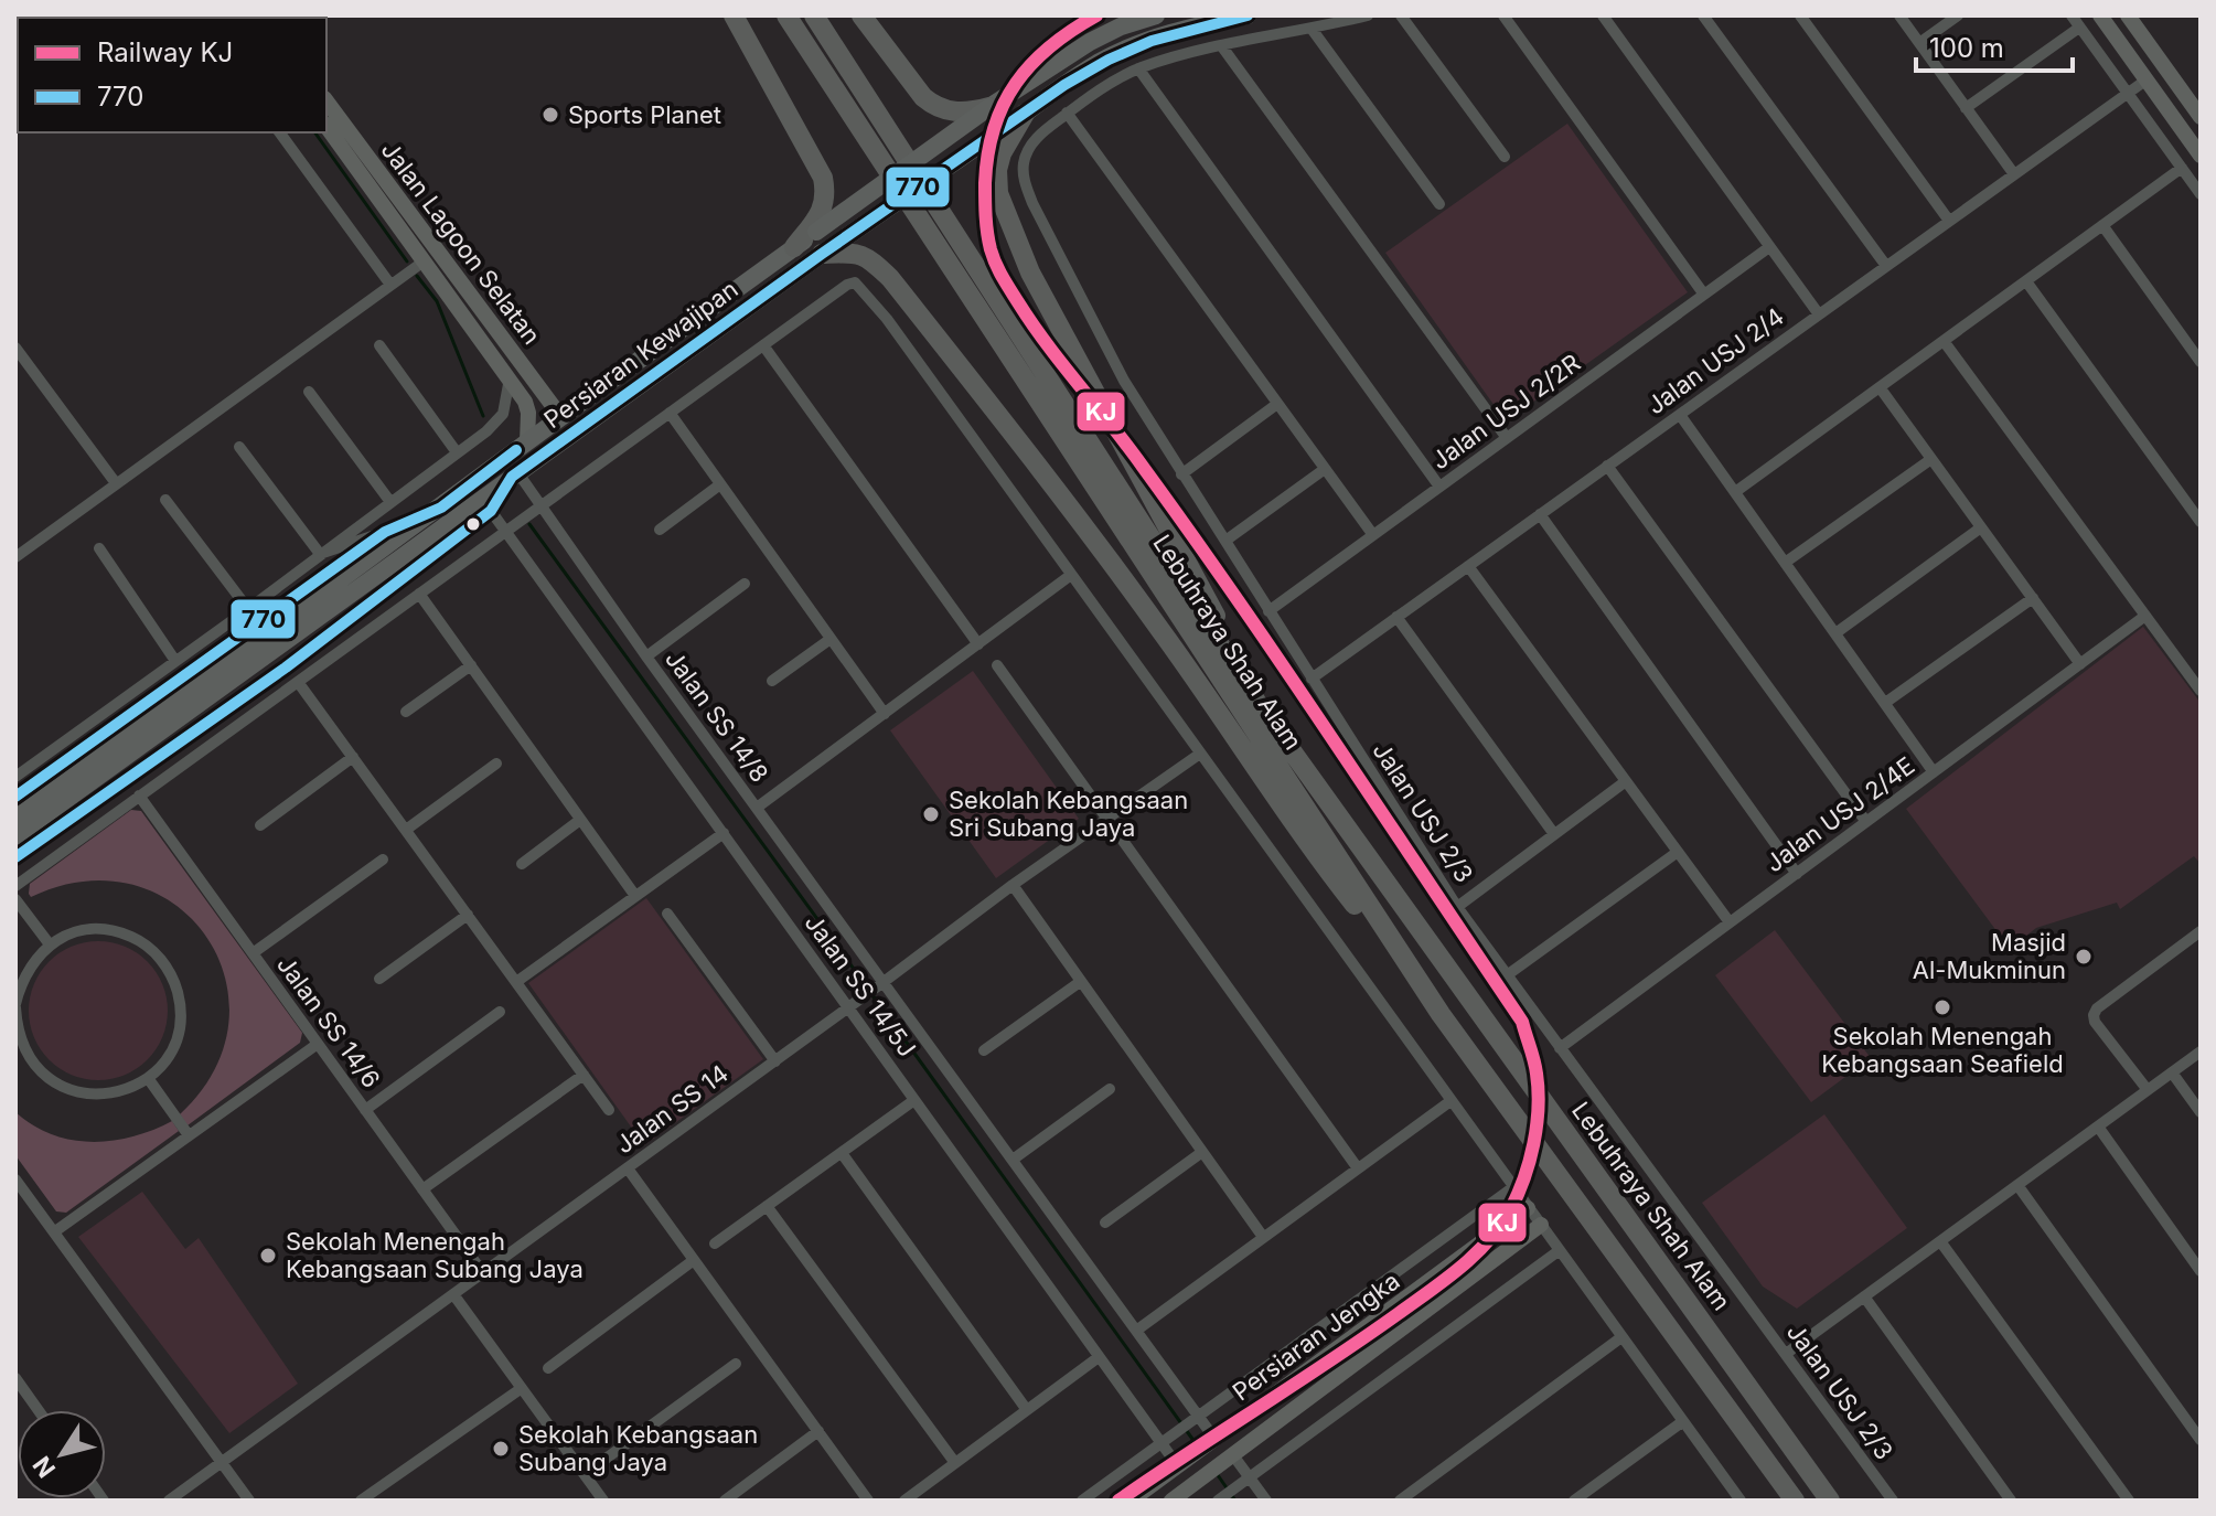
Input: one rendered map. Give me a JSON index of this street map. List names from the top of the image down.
{
  "streets": {
    "highway": ["Lebuhraya Shah Alam"],
    "main road": ["Jalan Lagoon Selatan", "Persiaran Kewajipan", "Persiaran Jengka"],
    "street": [
      "Jalan USJ 2/4",
      "Jalan USJ 2/2R",
      "Jalan SS 14/8",
      "Jalan USJ 2/3",
      "Jalan USJ 2/4E",
      "Jalan SS 14/5J",
      "Jalan SS 14/6",
      "Jalan SS 14"
    ]
  },
  "crossings": [
    ["Jalan Lagoon Selatan", "Persiaran Kewajipan"],
    ["Persiaran Kewajipan", "Jalan SS 14/8"],
    ["Persiaran Kewajipan", "Jalan SS 14/5J"],
    ["Jalan USJ 2/4", "Jalan USJ 2/3"],
    ["Jalan USJ 2/2R", "Jalan USJ 2/3"],
    ["Jalan SS 14/8", "Jalan SS 14"],
    ["Jalan SS 14/8", "Persiaran Jengka"],
    ["Jalan USJ 2/3", "Jalan USJ 2/4E"],
    ["Jalan SS 14/5J", "Jalan SS 14"],
    ["Jalan SS 14/5J", "Persiaran Jengka"],
    ["Jalan SS 14/6", "Jalan SS 14"]
  ],
  "places": [
    "Sports Planet",
    "Sekolah Kebangsaan Sri Subang Jaya",
    "Masjid Al-Mukminun",
    "Sekolah Menengah Kebangsaan Seafield",
    "Sekolah Menengah Kebangsaan Subang Jaya",
    "Sekolah Kebangsaan Subang Jaya"
  ],
  "lines": ["rail line KJ", "transit line 770"],
  "legend": ["Railway KJ", "770"],
  "scale_bar": "100 m",
  "north": "bottom left"
}
